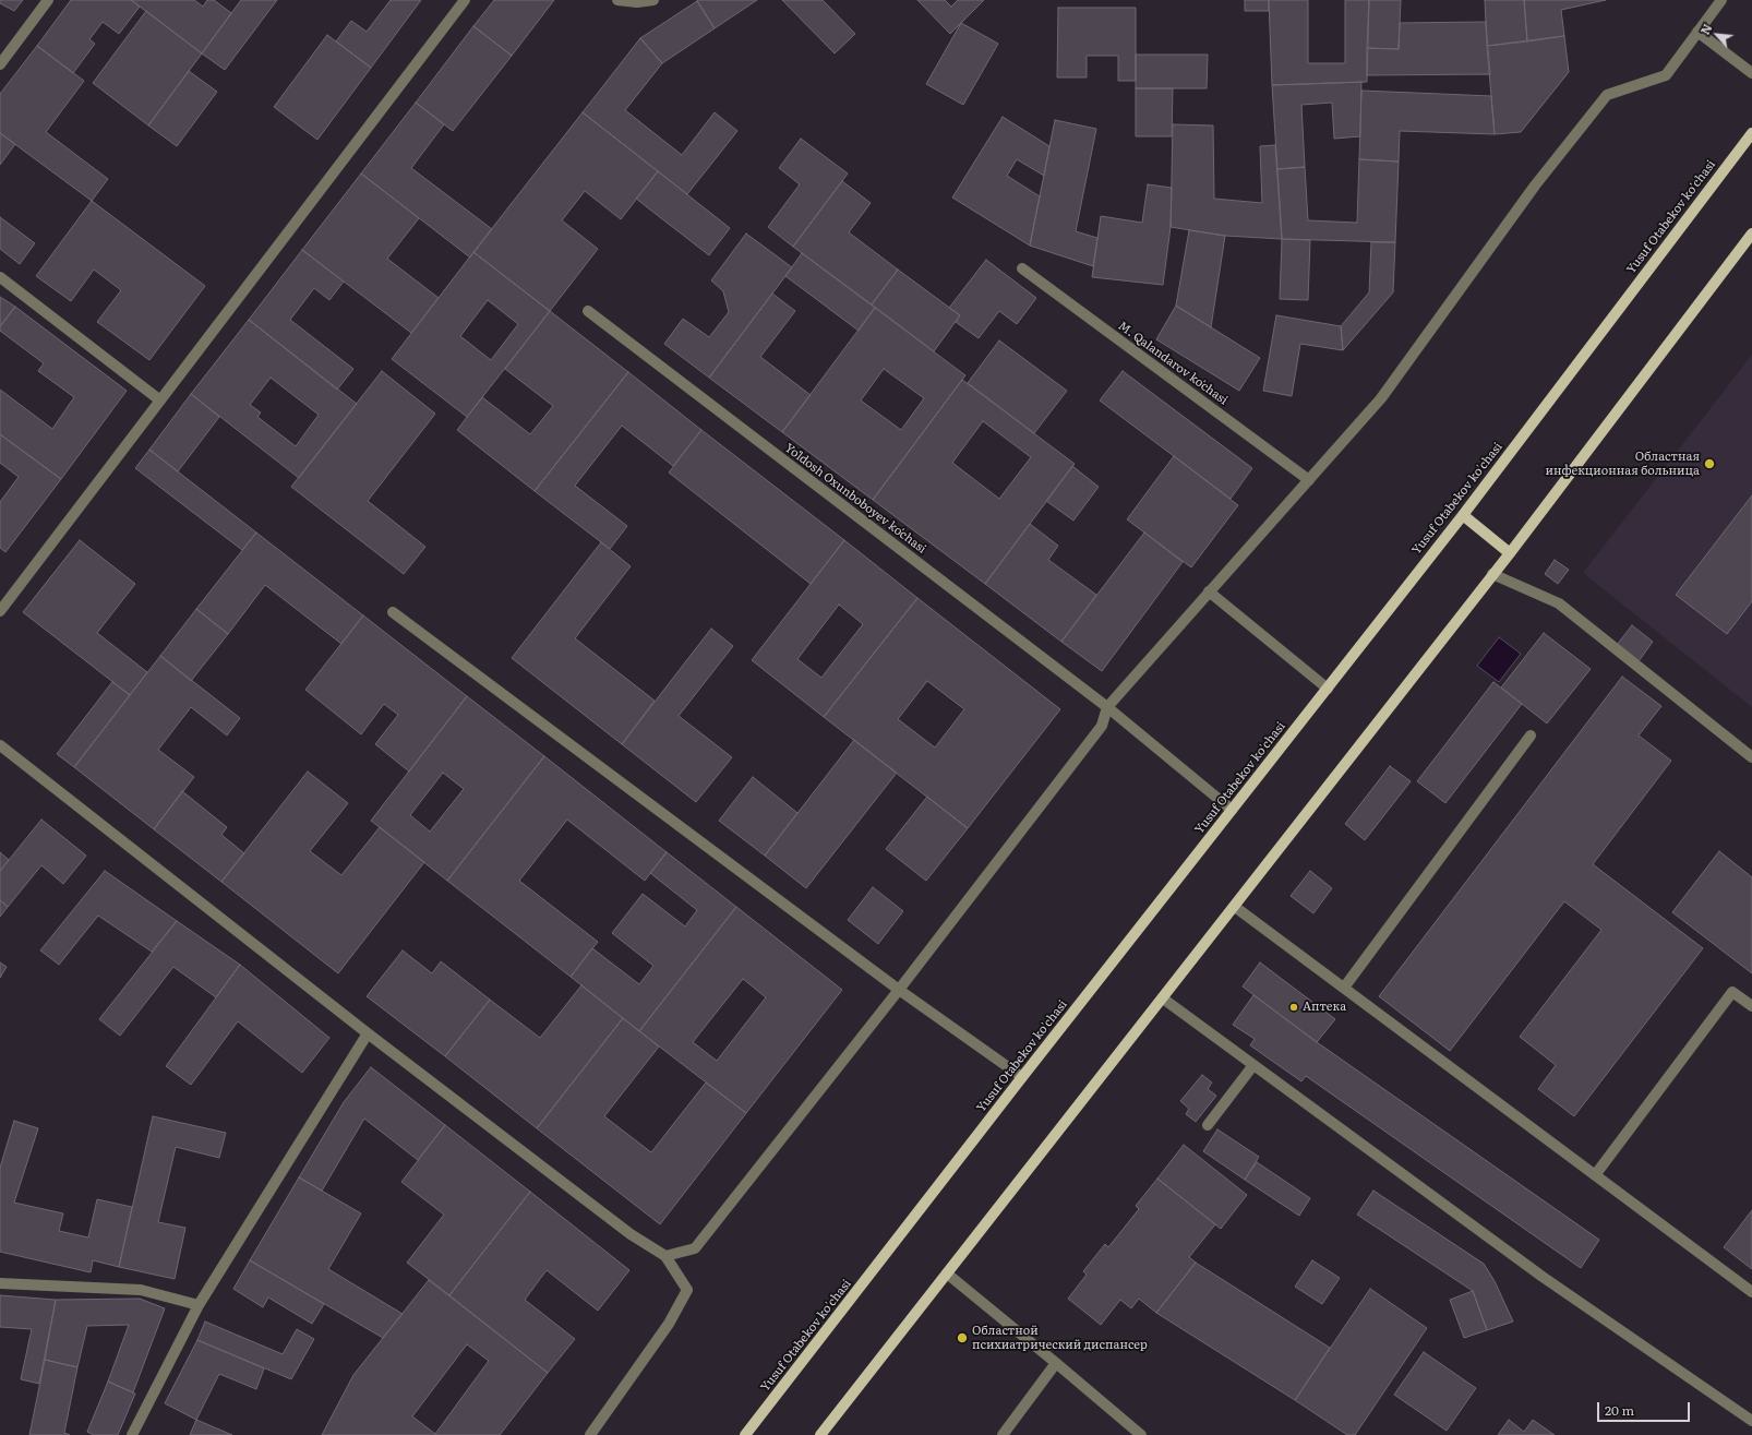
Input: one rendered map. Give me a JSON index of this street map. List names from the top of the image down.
{
  "streets": {
    "main road": ["Yusuf Otabekov ko'chasi"],
    "street": ["M. Qalandarov koʻchasi", "Yoʻldosh Oxunboboyev koʻchasi"]
  },
  "crossings": [
    ["Yusuf Otabekov ko'chasi", "Yoʻldosh Oxunboboyev koʻchasi"]
  ],
  "places": ["Областная инфекционная больница", "Аптека", "Областной психиатрический диспансер"],
  "scale_bar": "20 m",
  "north": "top left"
}
